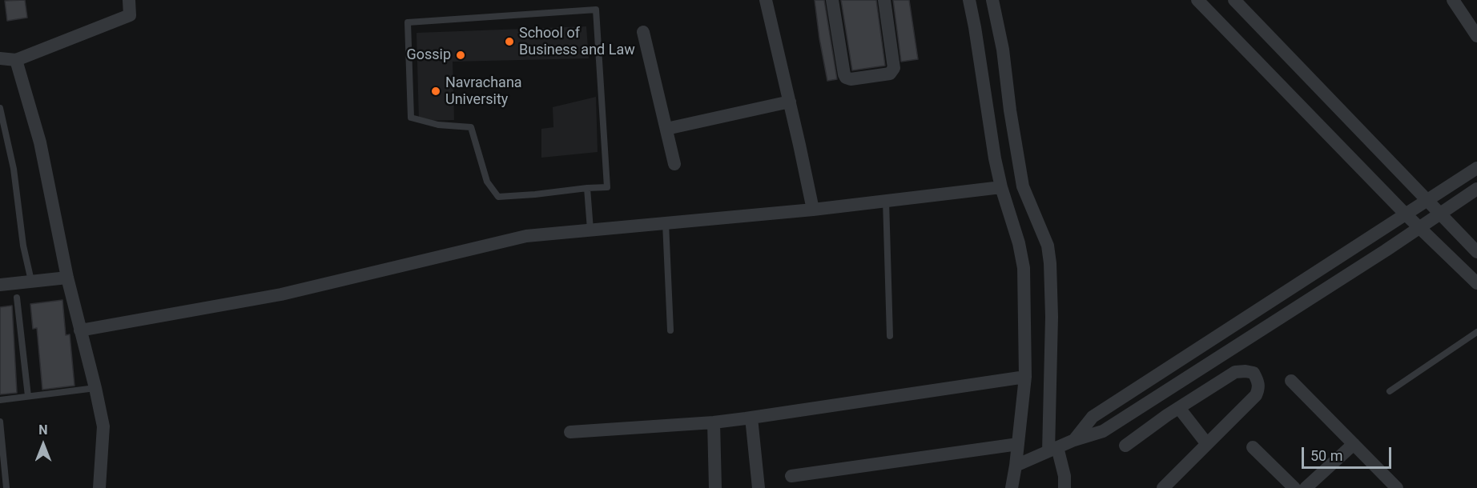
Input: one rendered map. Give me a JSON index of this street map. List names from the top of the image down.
{
  "places": ["School of Business and Law", "Gossip", "Navrachana University"],
  "scale_bar": "50 m",
  "north": "top"
}
